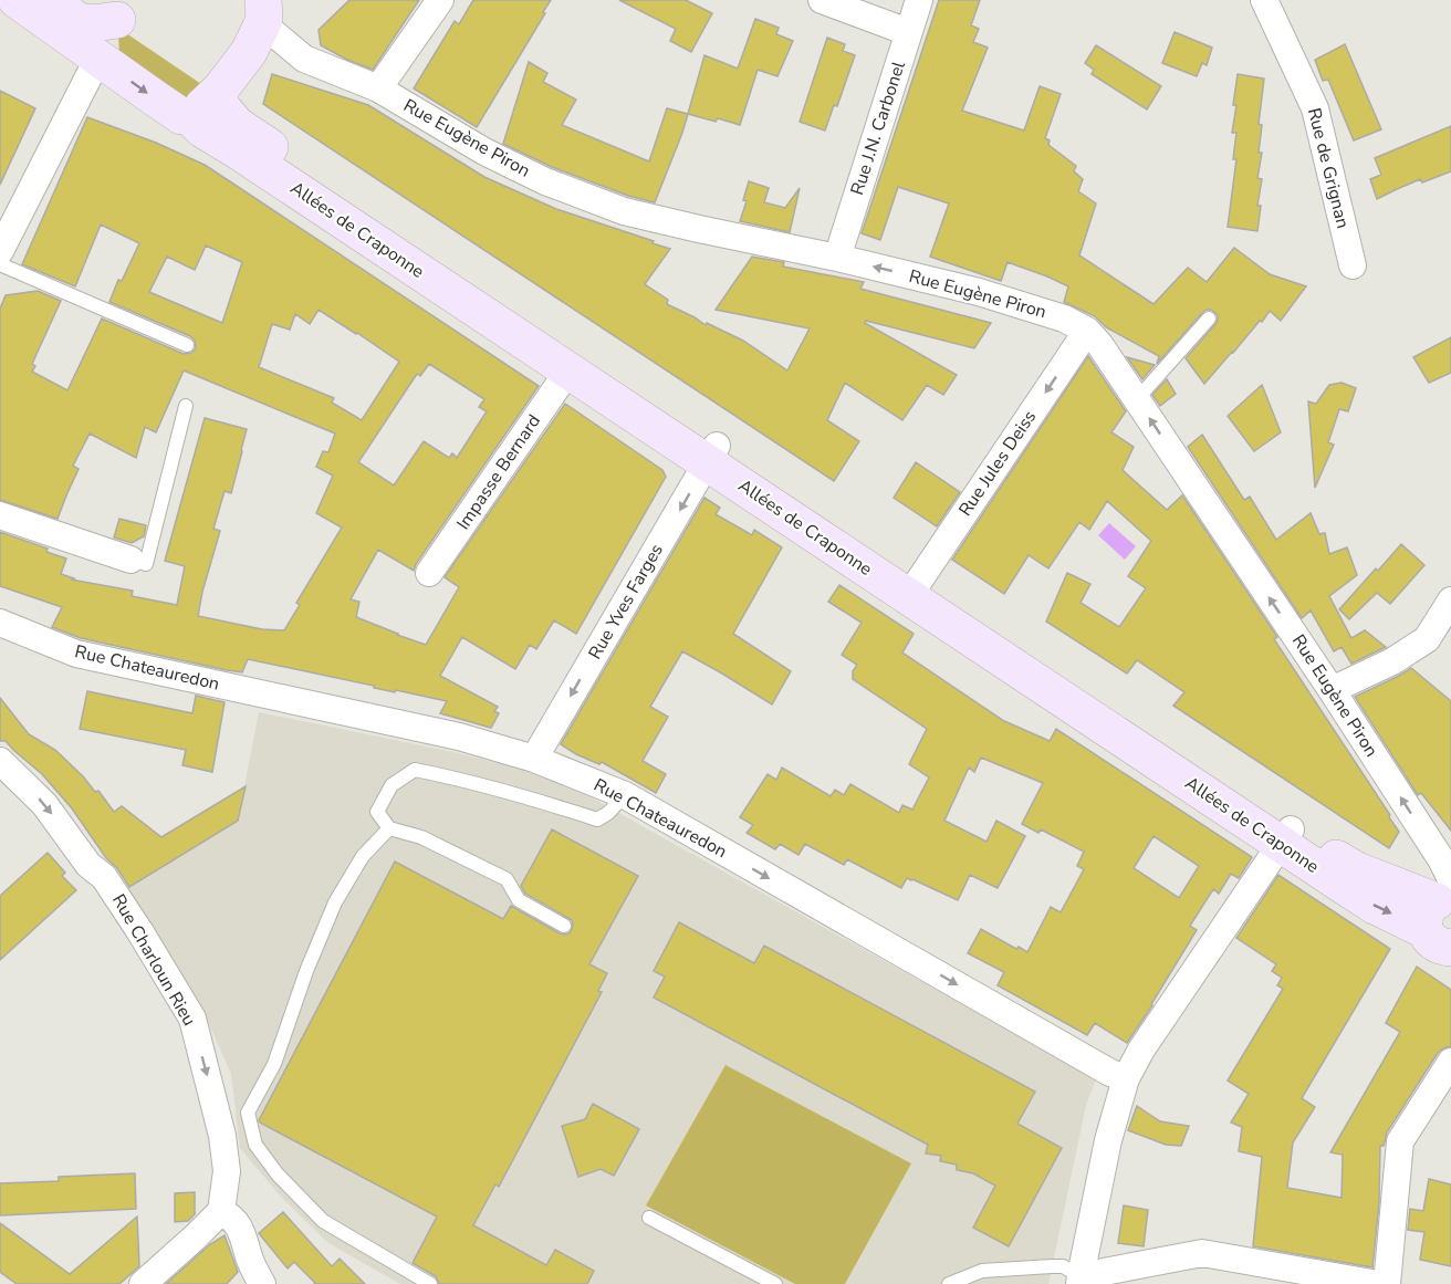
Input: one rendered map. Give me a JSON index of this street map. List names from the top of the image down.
{
  "streets": {
    "main road": ["Allées de Craponne"],
    "street": [
      "Rue J.N. Carbonel",
      "Rue Eugène Piron",
      "Rue de Grignan",
      "Rue Jules Deiss",
      "Impasse Bernard",
      "Rue Yves Farges",
      "Rue Chateauredon",
      "Rue Charloun Rieu"
    ]
  },
  "crossings": [
    ["Rue J.N. Carbonel", "Rue Eugène Piron"],
    ["Rue Eugène Piron", "Allées de Craponne"],
    ["Rue Eugène Piron", "Rue Jules Deiss"],
    ["Allées de Craponne", "Rue Jules Deiss"],
    ["Allées de Craponne", "Impasse Bernard"],
    ["Allées de Craponne", "Rue Yves Farges"],
    ["Rue Yves Farges", "Rue Chateauredon"]
  ],
  "one_way": [
    "Rue Eugène Piron",
    "Rue Jules Deiss",
    "Rue Yves Farges",
    "Rue Chateauredon",
    "Rue Charloun Rieu"
  ]
}
